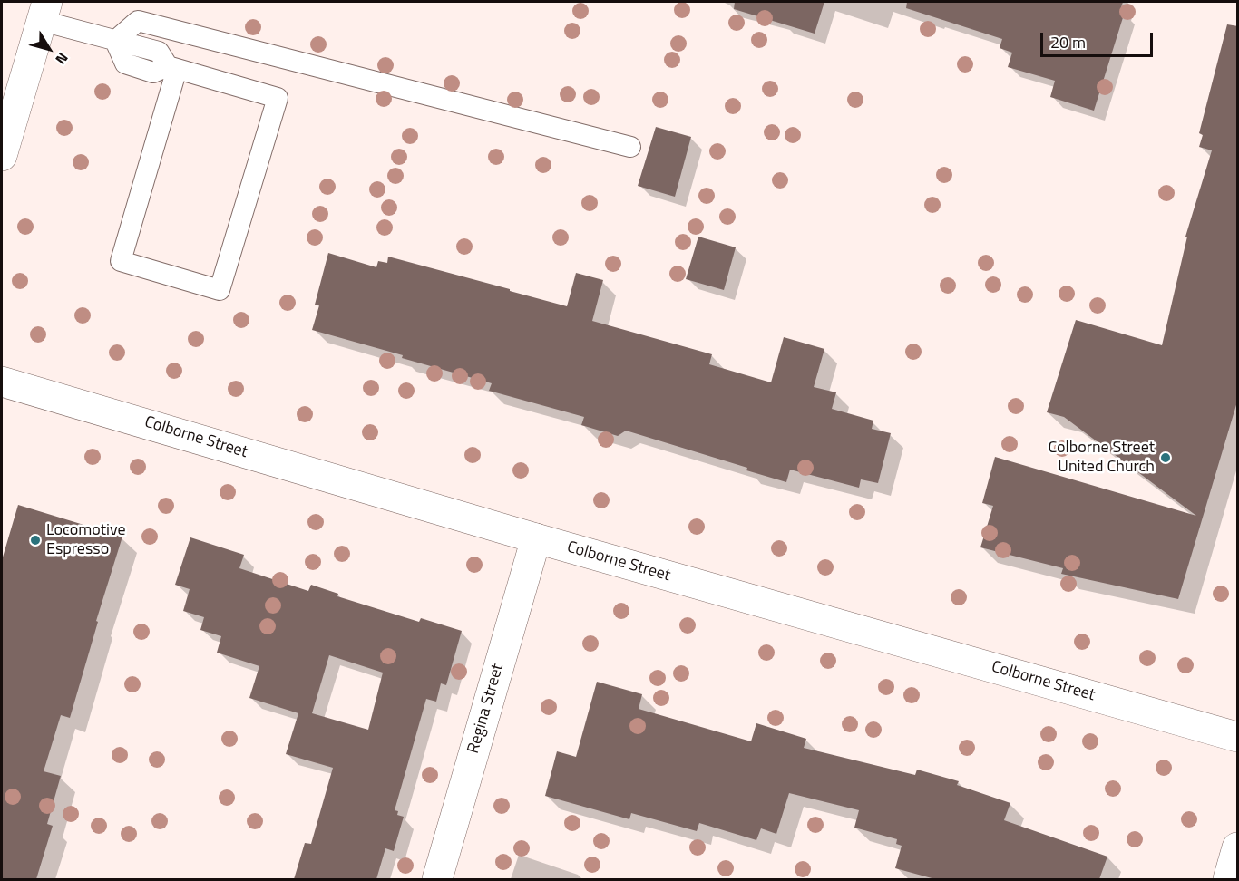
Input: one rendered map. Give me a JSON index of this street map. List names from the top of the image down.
{
  "streets": {
    "street": ["Colborne Street", "Regina Street"]
  },
  "crossings": [
    ["Colborne Street", "Regina Street"]
  ],
  "places": ["Colborne Street United Church", "Locomotive Espresso"],
  "scale_bar": "20 m",
  "north": "bottom right"
}
